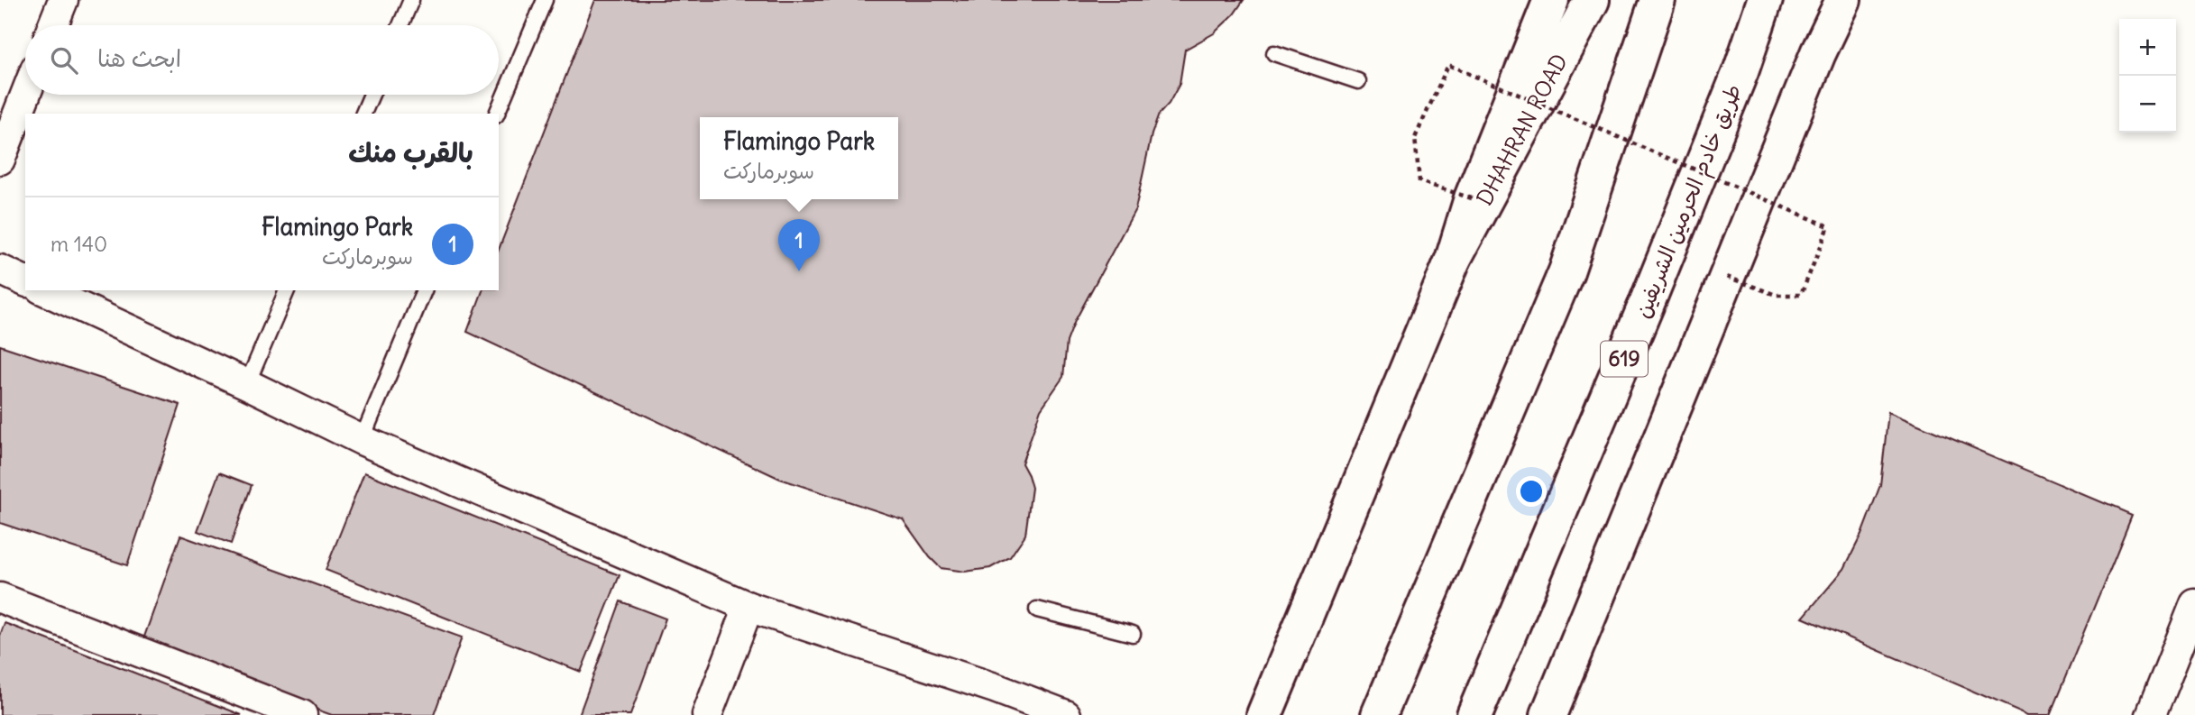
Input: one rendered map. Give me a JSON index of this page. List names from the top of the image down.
{
  "streets": {
    "main road": ["DHAHRAN ROAD", "طريق خادم الحرمين الشريفين", "619"]
  },
  "page": {
    "map_buttons": ["+", "−"],
    "search": "ابحث هنا",
    "heading": "بالقرب منك",
    "popup": ["Flamingo Park", "سوبرماركت"],
    "list": [
      {
        "mark": "1",
        "name": "Flamingo Park",
        "note": "سوبرماركت",
        "value": "140 m"
      }
    ],
    "pins": "1"
  }
}
